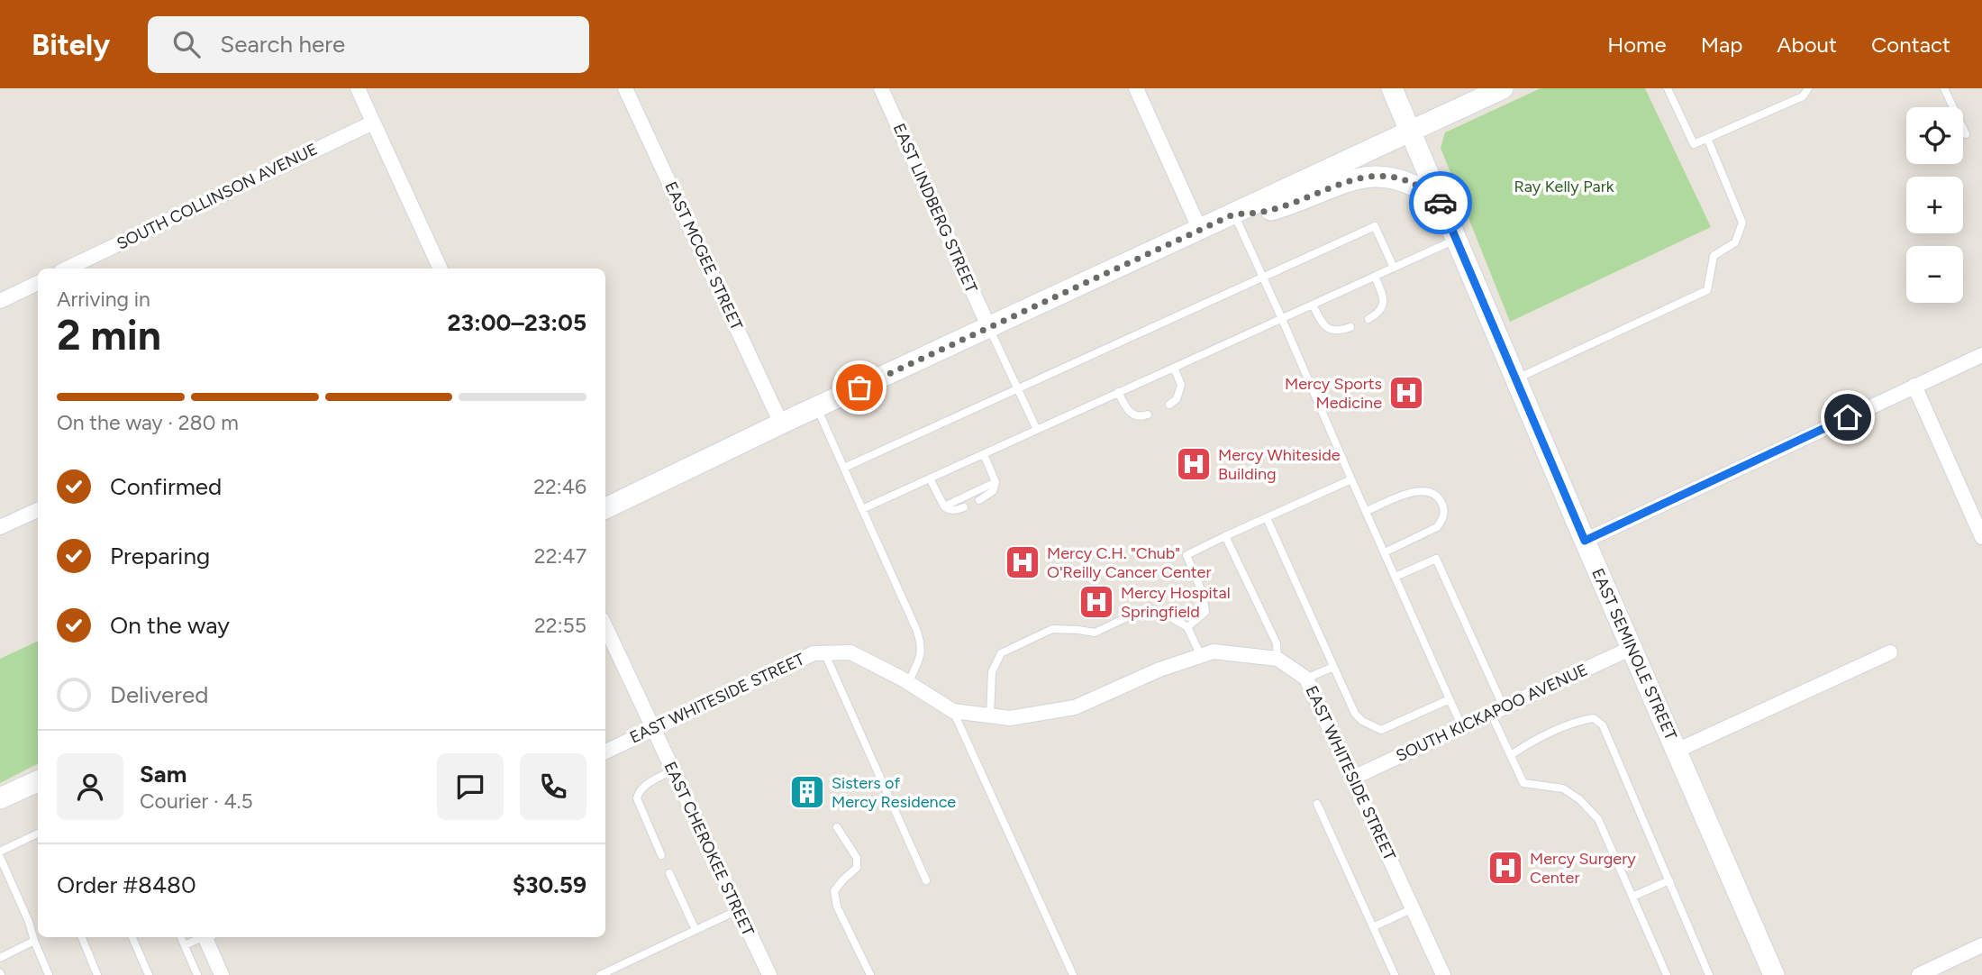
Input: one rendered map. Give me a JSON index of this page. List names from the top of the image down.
{
  "streets": {
    "main road": ["EAST SEMINOLE STREET"],
    "street": [
      "SOUTH COLLINSON AVENUE",
      "EAST LINDBERG STREET",
      "EAST MCGEE STREET",
      "EAST WHITESIDE STREET",
      "SOUTH KICKAPOO AVENUE",
      "EAST CHEROKEE STREET"
    ]
  },
  "crossings": [
    ["EAST SEMINOLE STREET", "SOUTH KICKAPOO AVENUE"],
    ["EAST WHITESIDE STREET", "SOUTH KICKAPOO AVENUE"],
    ["EAST WHITESIDE STREET", "EAST CHEROKEE STREET"]
  ],
  "parks": ["Ray Kelly Park"],
  "places": {
    "hospital": [
      "Mercy Sports Medicine",
      "Mercy Whiteside Building",
      "Mercy C.H. \"Chub\" O'Reilly Cancer Center",
      "Mercy Hospital Springfield",
      "Mercy Surgery Center"
    ],
    "building": ["Sisters of Mercy Residence"]
  },
  "page": {
    "header": "Bitely",
    "search": "Search here",
    "nav": [
      "Home",
      "Map",
      "About",
      "Contact"
    ],
    "map_buttons": ["+", "−"],
    "heading": ["2 min", "Arriving in", "23:00–23:05"],
    "panel": [
      "Sam",
      "Courier · 4.5",
      "Order #8480",
      "$30.59"
    ],
    "bar": "On the way · 280 m",
    "list": [
      ["Confirmed", "22:46"],
      ["Preparing", "22:47"],
      ["On the way", "22:55"],
      "Delivered"
    ]
  }
}
